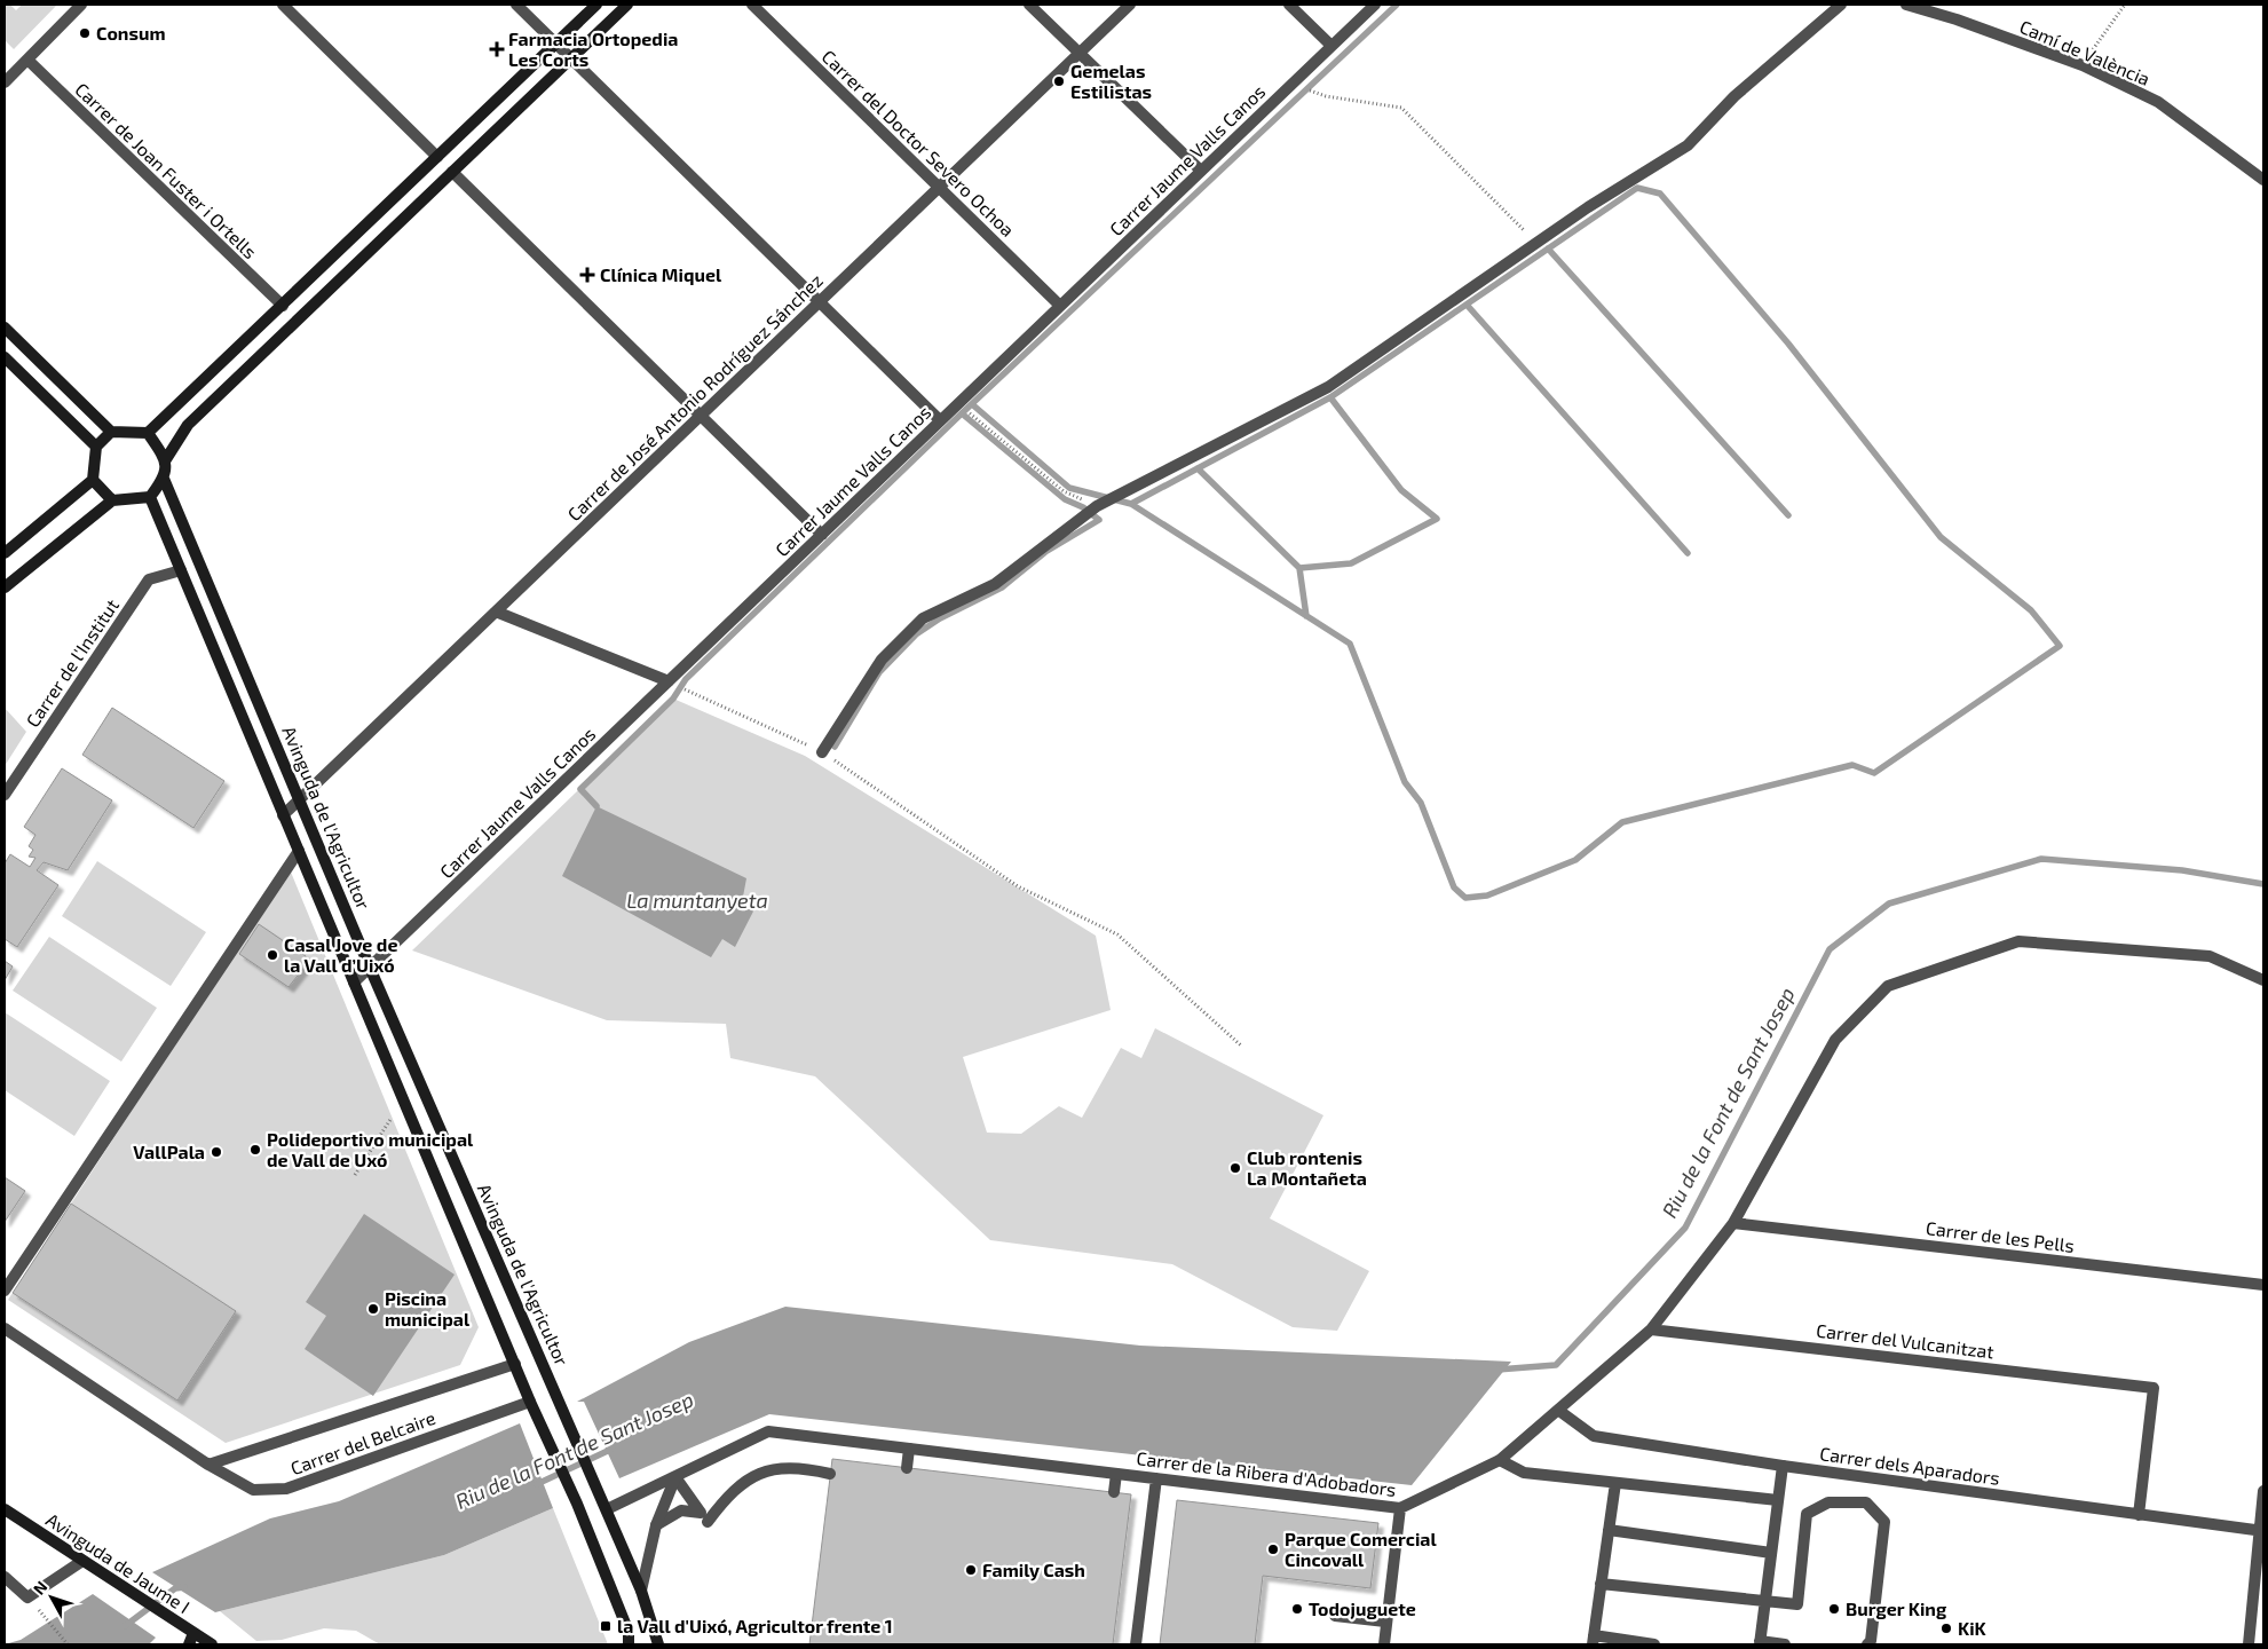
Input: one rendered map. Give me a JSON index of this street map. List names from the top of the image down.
{
  "streets": {
    "street": [
      "Camí de València",
      "Carrer del Doctor Severo Ochoa",
      "Carrer Jaume Valls Canos",
      "Carrer de Joan Fuster i Ortells",
      "Carrer de José Antonio Rodríguez Sánchez",
      "Carrer de l'Institut",
      "Avinguda de l'Agricultor",
      "Carrer de les Pells",
      "Carrer del Vulcanitzat",
      "Carrer del Belcaire",
      "Carrer dels Aparadors",
      "Carrer de la Ribera d'Adobadors",
      "Avinguda de Jaume I"
    ]
  },
  "crossings": [
    ["Carrer del Doctor Severo Ochoa", "Carrer Jaume Valls Canos"],
    ["Carrer del Doctor Severo Ochoa", "Carrer de José Antonio Rodríguez Sánchez"],
    ["Carrer Jaume Valls Canos", "Avinguda de l'Agricultor"],
    ["Carrer de José Antonio Rodríguez Sánchez", "Avinguda de l'Agricultor"],
    ["Carrer de l'Institut", "Avinguda de l'Agricultor"],
    ["Avinguda de l'Agricultor", "Carrer del Belcaire"],
    ["Avinguda de l'Agricultor", "Carrer de la Ribera d'Adobadors"],
    ["Carrer de les Pells", "Carrer de la Ribera d'Adobadors"],
    ["Carrer del Vulcanitzat", "Carrer dels Aparadors"],
    ["Carrer del Vulcanitzat", "Carrer de la Ribera d'Adobadors"],
    ["Carrer dels Aparadors", "Carrer de la Ribera d'Adobadors"]
  ],
  "water": ["La muntanyeta", "Riu de la Font de Sant Josep"],
  "places": {
    "other": [
      "Consum",
      "Gemelas Estilistas",
      "Casal Jove de la Vall d’Uixó",
      "Polideportivo municipal de Vall de Uxó",
      "VallPala",
      "Club rontenis La Montañeta",
      "Piscina municipal",
      "Parque Comercial Cincovall",
      "Family Cash",
      "Todojuguete",
      "Burger King",
      "KiK"
    ],
    "health": ["Farmacia Ortopedia Les Corts", "Clínica Miquel"],
    "transit": ["la Vall d'Uixó, Agricultor frente 1"]
  },
  "north": "top left"
}
